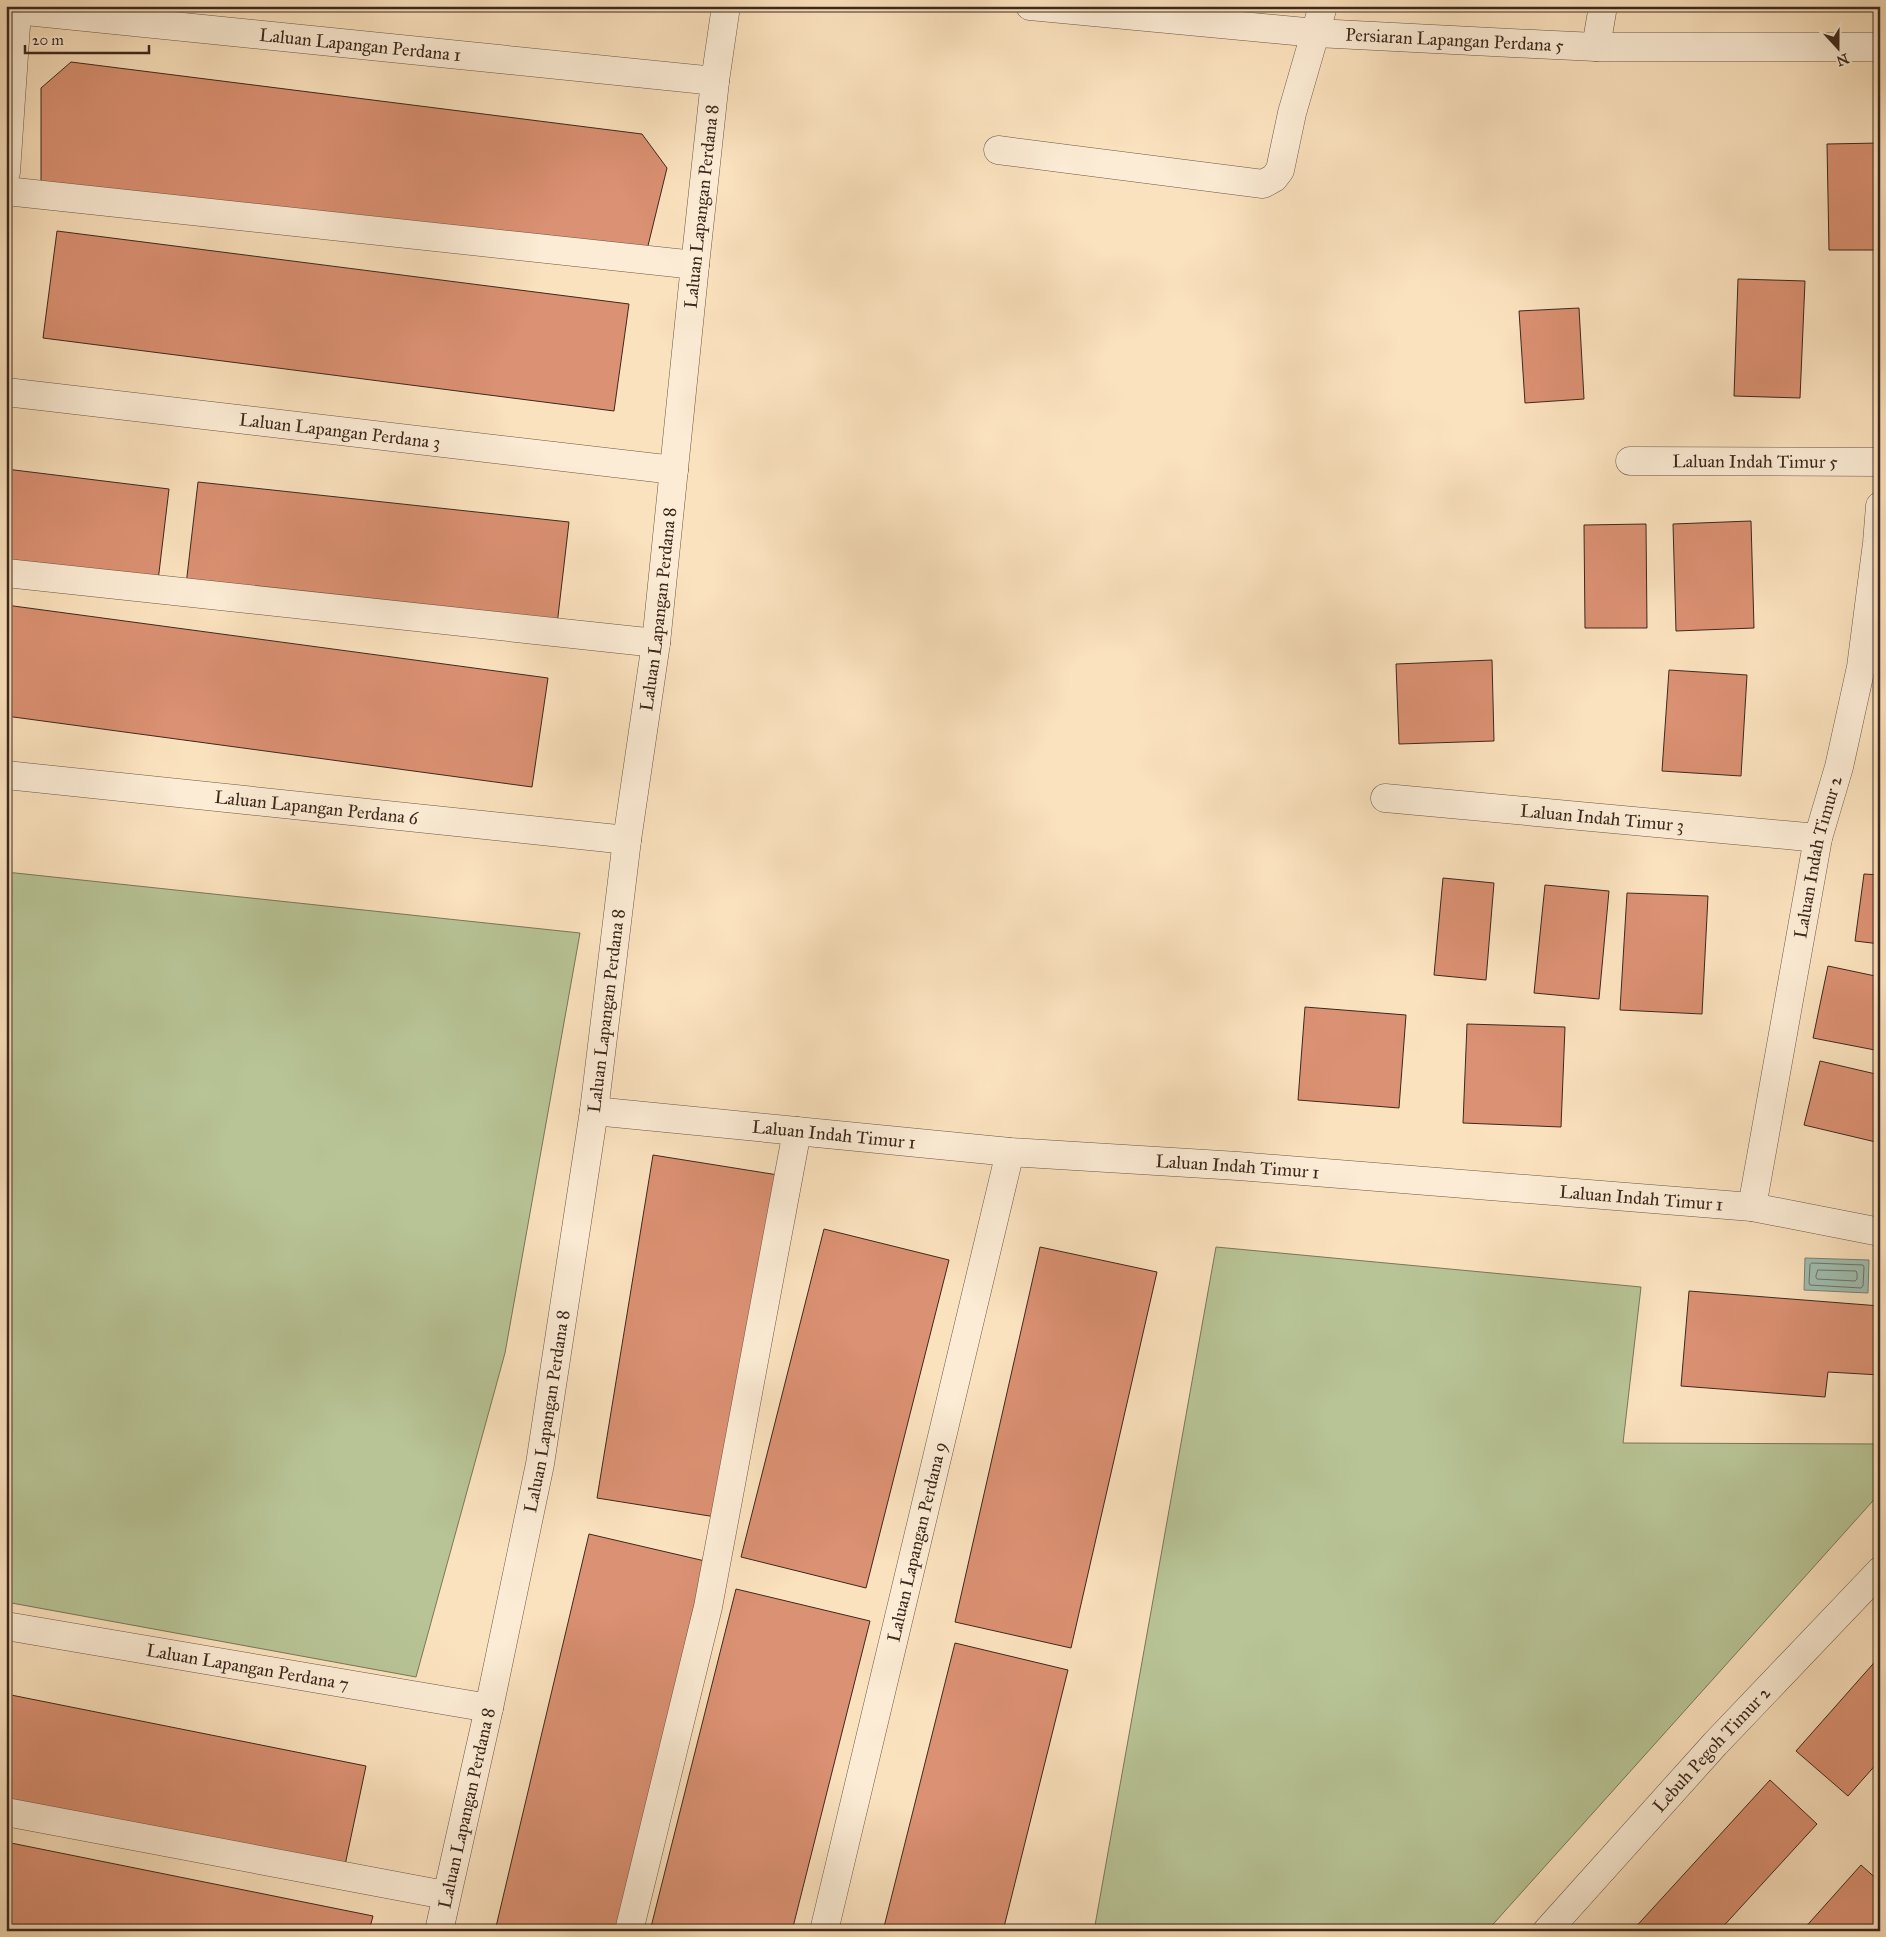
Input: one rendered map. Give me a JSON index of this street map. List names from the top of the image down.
{
  "streets": {
    "street": [
      "Persiaran Lapangan Perdana 5",
      "Laluan Lapangan Perdana 1",
      "Laluan Lapangan Perdana 8",
      "Laluan Lapangan Perdana 3",
      "Laluan Indah Timur 5",
      "Laluan Lapangan Perdana 6",
      "Laluan Indah Timur 3",
      "Laluan Indah Timur 2",
      "Laluan Indah Timur 1",
      "Laluan Lapangan Perdana 9",
      "Laluan Lapangan Perdana 7",
      "Lebuh Pegoh Timur 2"
    ]
  },
  "crossings": [
    ["Laluan Lapangan Perdana 1", "Laluan Lapangan Perdana 8"],
    ["Laluan Lapangan Perdana 8", "Laluan Lapangan Perdana 3"],
    ["Laluan Lapangan Perdana 8", "Laluan Lapangan Perdana 6"],
    ["Laluan Lapangan Perdana 8", "Laluan Indah Timur 1"],
    ["Laluan Lapangan Perdana 8", "Laluan Lapangan Perdana 7"],
    ["Laluan Indah Timur 3", "Laluan Indah Timur 2"],
    ["Laluan Indah Timur 2", "Laluan Indah Timur 1"],
    ["Laluan Indah Timur 1", "Laluan Lapangan Perdana 9"]
  ],
  "scale_bar": "20 m",
  "north": "bottom"
}
